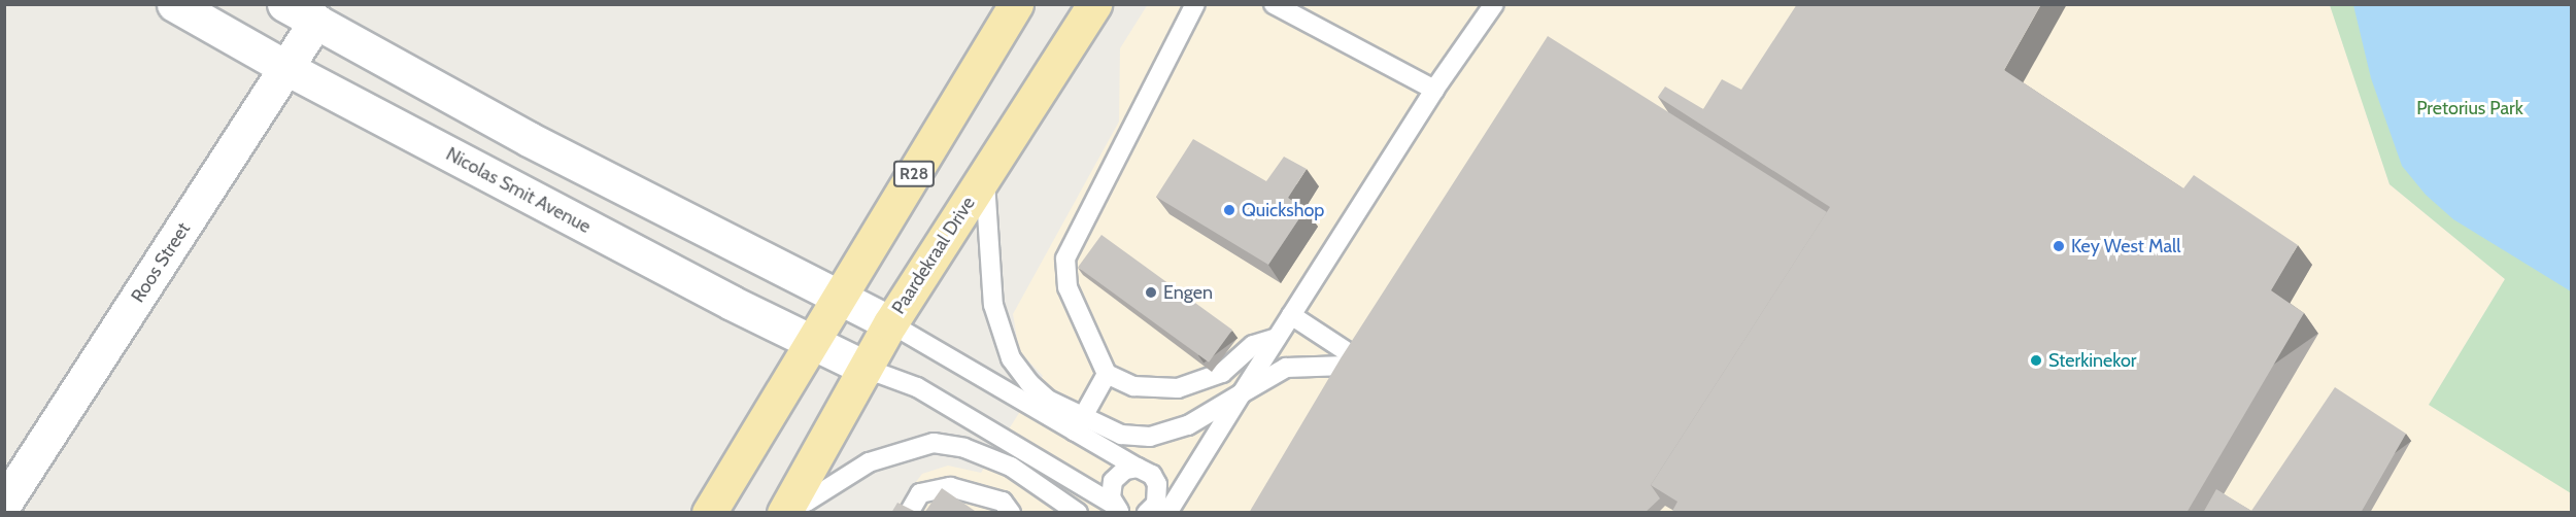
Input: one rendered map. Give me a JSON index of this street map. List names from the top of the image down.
{
  "streets": {
    "main road": ["R28", "Paardekraal Drive"],
    "street": ["Nicolas Smit Avenue", "Roos Street"]
  },
  "crossings": [
    ["R28", "Nicolas Smit Avenue"],
    ["Nicolas Smit Avenue", "Paardekraal Drive"],
    ["Nicolas Smit Avenue", "Roos Street"]
  ],
  "parks": ["Pretorius Park"],
  "places": [
    "Quickshop",
    "Key West Mall",
    "Engen",
    "Sterkinekor"
  ]
}
